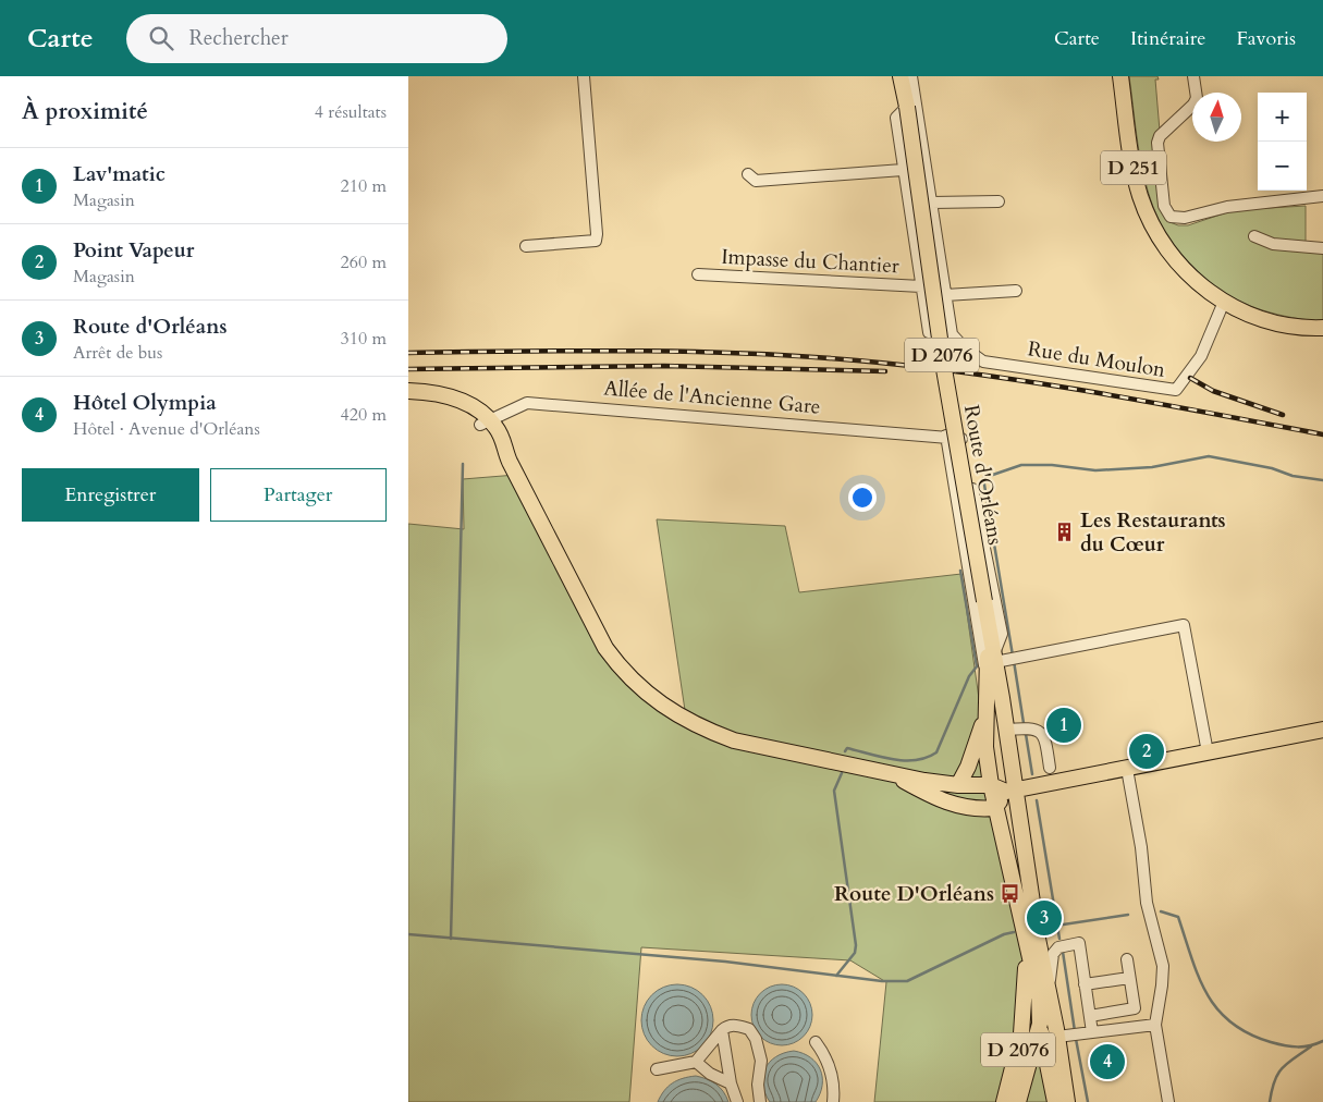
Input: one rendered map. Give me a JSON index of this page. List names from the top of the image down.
{
  "streets": {
    "main road": ["D 251", "D 2076", "Route d'Orléans"],
    "street": ["Impasse du Chantier", "Rue du Moulon", "Allée de l'Ancienne Gare"]
  },
  "crossings": [
    ["D 251", "Rue du Moulon"],
    ["D 2076", "Route d'Orléans"]
  ],
  "places": {
    "building": ["Les Restaurants du Cœur"],
    "bus stop": ["Route D'Orléans"]
  },
  "north": "top",
  "page": {
    "header": "Carte",
    "search": "Rechercher",
    "nav": ["Carte", "Itinéraire", "Favoris"],
    "heading": ["À proximité", "4 résultats"],
    "map_buttons": ["+", "−"],
    "list": [
      {
        "mark": "1",
        "name": "Lav'matic",
        "note": "Magasin",
        "value": "210 m"
      },
      {
        "mark": "2",
        "name": "Point Vapeur",
        "note": "Magasin",
        "value": "260 m"
      },
      {
        "mark": "3",
        "name": "Route d'Orléans",
        "note": "Arrêt de bus",
        "value": "310 m"
      },
      {
        "mark": "4",
        "name": "Hôtel Olympia",
        "note": "Hôtel · Avenue d'Orléans",
        "value": "420 m"
      }
    ],
    "buttons": ["Enregistrer", "Partager"],
    "pins": [
      "1",
      "2",
      "3",
      "4"
    ]
  }
}
